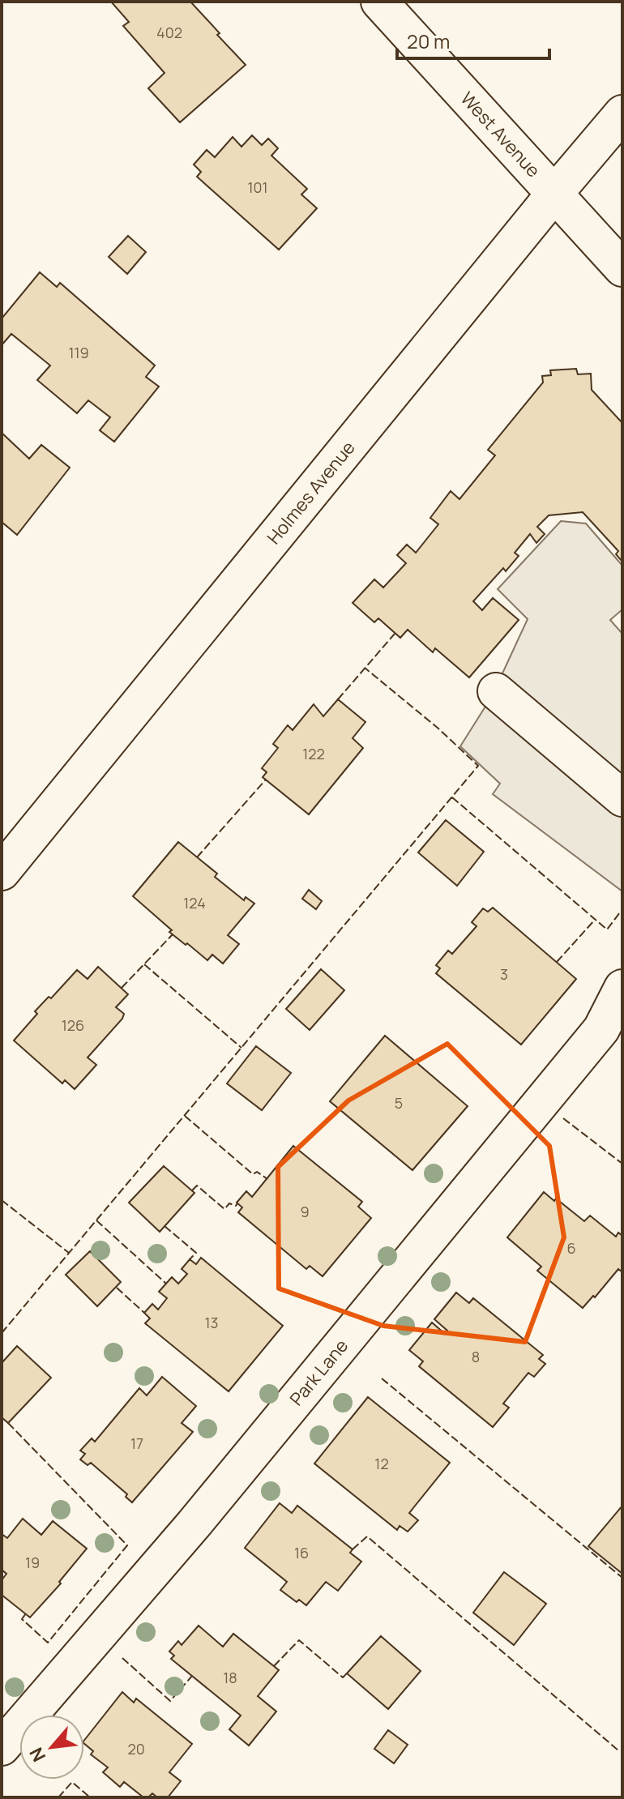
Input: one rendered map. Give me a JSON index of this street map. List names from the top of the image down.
{
  "streets": {
    "street": ["West Avenue", "Holmes Avenue", "Park Lane"]
  },
  "crossings": [
    ["West Avenue", "Holmes Avenue"]
  ],
  "house_numbers": [
    "402",
    "101",
    "119",
    "122",
    "124",
    "3",
    "126",
    "5",
    "9",
    "6",
    "13",
    "8",
    "17",
    "12",
    "16",
    "19",
    "18",
    "20"
  ],
  "scale_bar": "20 m",
  "north": "bottom left"
}
